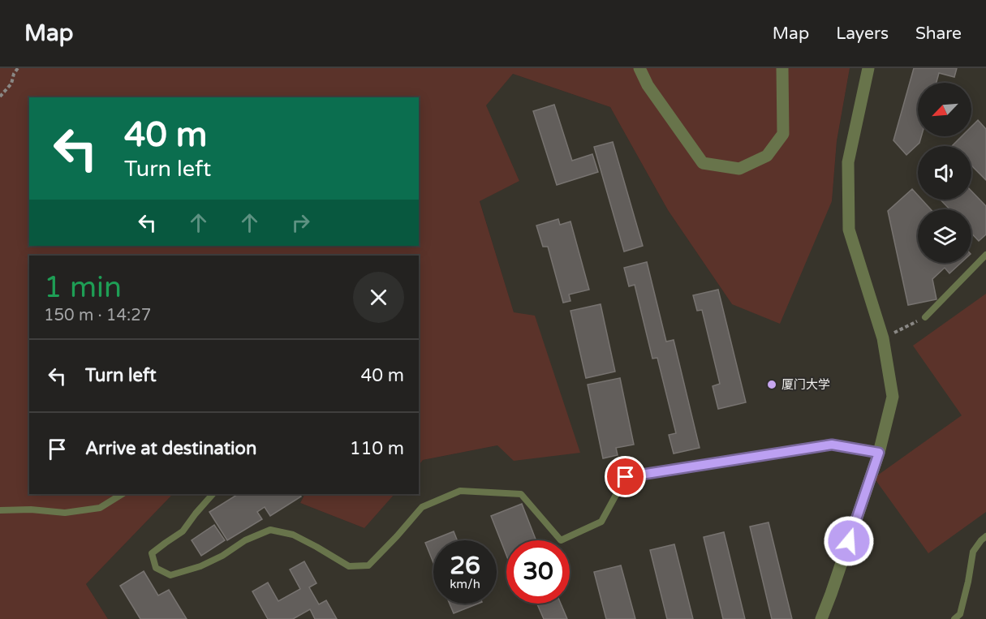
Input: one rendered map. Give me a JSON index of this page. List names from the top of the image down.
{
  "places": ["厦门大学"],
  "north": "bottom left",
  "page": {
    "header": "Map",
    "nav": ["Map", "Layers", "Share"],
    "turn": ["40 m", "Turn left"],
    "heading": ["1 min", "150 m · 14:27"],
    "list": [
      {
        "name": "Turn left",
        "value": "40 m"
      },
      {
        "name": "Arrive at destination",
        "value": "110 m"
      }
    ],
    "speed": "26 km/h",
    "limit": "30"
  }
}
